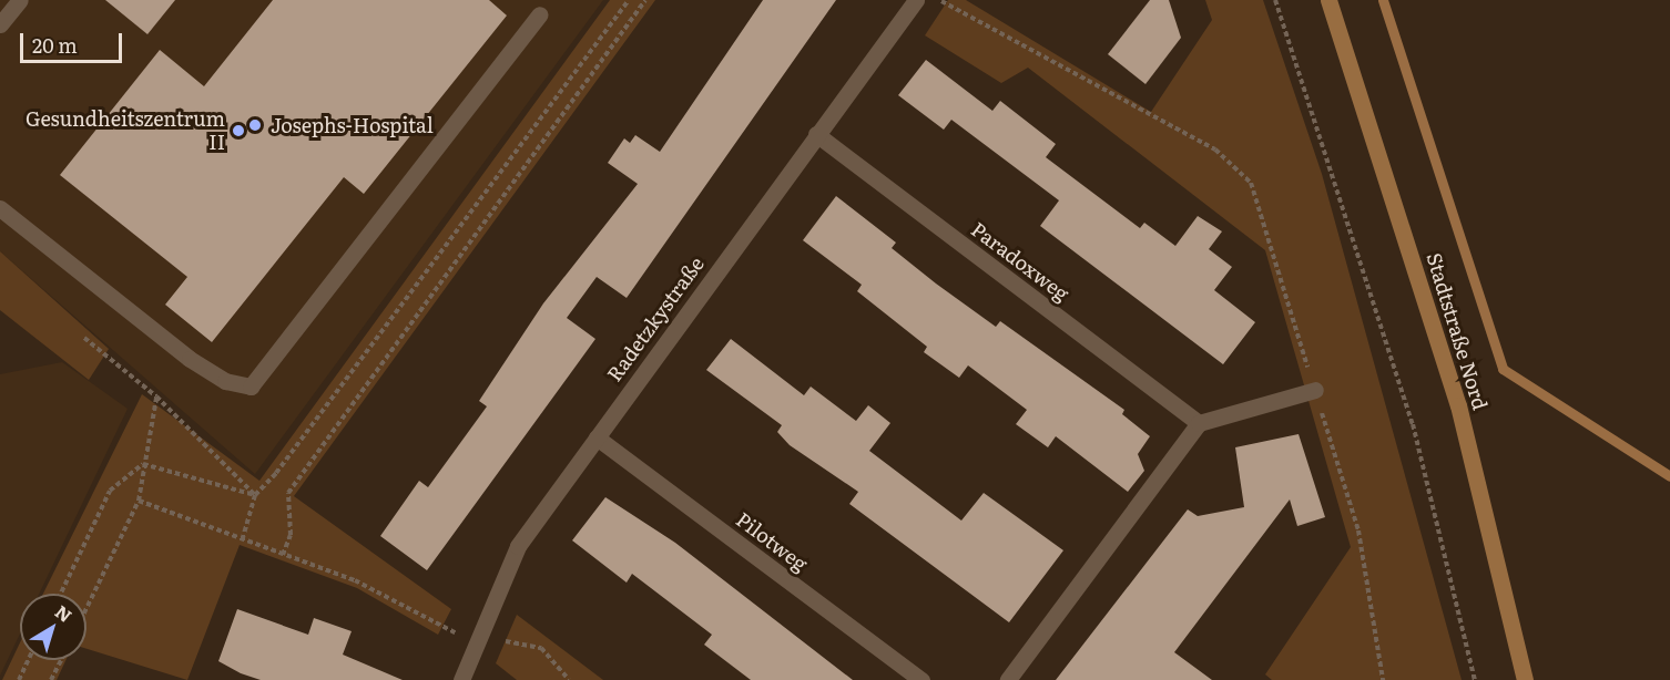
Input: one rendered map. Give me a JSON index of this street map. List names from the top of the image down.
{
  "streets": {
    "main road": ["Stadtstraße Nord"],
    "street": ["Paradoxweg", "Radetzkystraße", "Pilotweg"]
  },
  "crossings": [
    ["Paradoxweg", "Radetzkystraße"],
    ["Radetzkystraße", "Pilotweg"]
  ],
  "places": ["Josephs-Hospital", "Gesundheitszentrum II"],
  "scale_bar": "20 m",
  "north": "top right"
}
